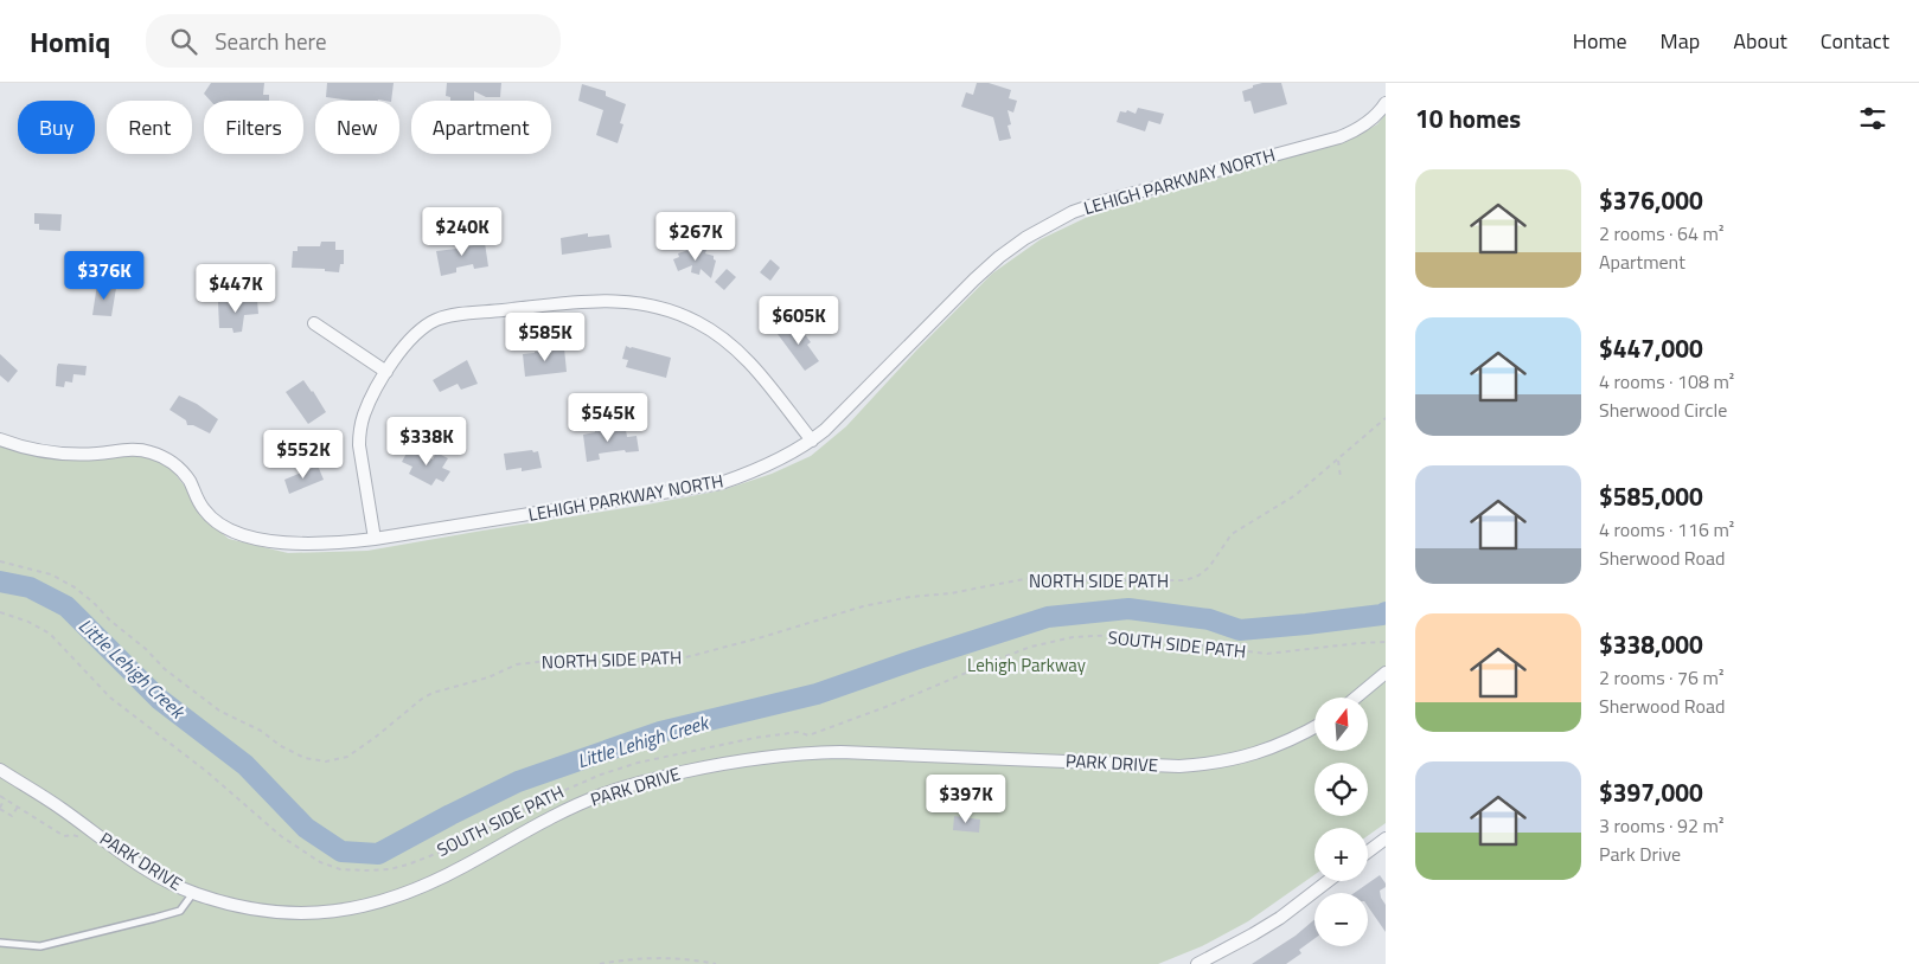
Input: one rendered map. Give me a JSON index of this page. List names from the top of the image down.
{
  "streets": {
    "street": ["LEHIGH PARKWAY NORTH", "PARK DRIVE"],
    "path": ["NORTH SIDE PATH", "SOUTH SIDE PATH"]
  },
  "water": ["Little Lehigh Creek"],
  "parks": ["Lehigh Parkway"],
  "north": "top",
  "page": {
    "header": "Homiq",
    "search": "Search here",
    "nav": [
      "Home",
      "Map",
      "About",
      "Contact"
    ],
    "heading": "10 homes",
    "chip": [
      "Buy",
      "Rent",
      "Filters",
      "New",
      "Apartment"
    ],
    "list": [
      {
        "name": "$376,000",
        "note": "2 rooms · 64 m² · Apartment"
      },
      {
        "name": "$447,000",
        "note": "4 rooms · 108 m² · Sherwood Circle"
      },
      {
        "name": "$585,000",
        "note": "4 rooms · 116 m² · Sherwood Road"
      },
      {
        "name": "$338,000",
        "note": "2 rooms · 76 m² · Sherwood Road"
      },
      {
        "name": "$397,000",
        "note": "3 rooms · 92 m² · Park Drive"
      }
    ],
    "price": [
      "$240K",
      "$267K",
      "$376K",
      "$447K",
      "$605K",
      "$585K",
      "$545K",
      "$338K",
      "$552K",
      "$397K"
    ],
    "map_buttons": ["+", "−"]
  }
}
